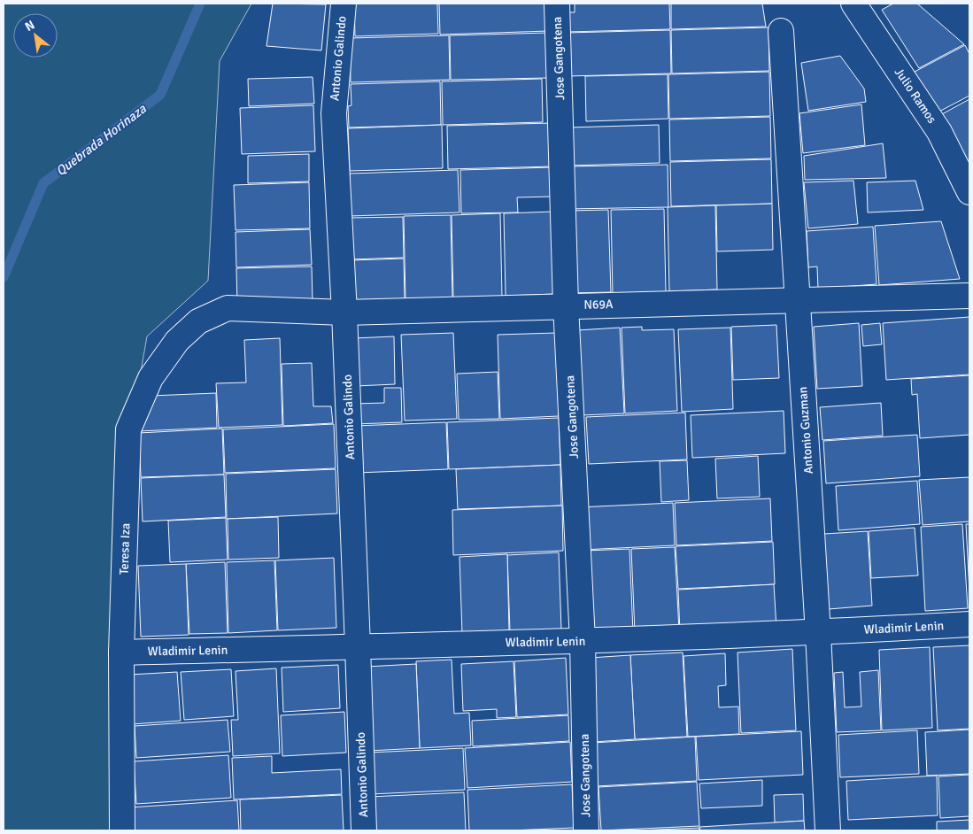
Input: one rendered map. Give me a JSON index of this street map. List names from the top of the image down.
{
  "streets": {
    "street": [
      "Antonio Galindo",
      "Jose Gangotena",
      "Julio Ramos",
      "N69A",
      "Antonio Guzman",
      "Teresa Iza",
      "Wladimir Lenin"
    ]
  },
  "crossings": [
    ["Antonio Galindo", "N69A"],
    ["Antonio Galindo", "Wladimir Lenin"],
    ["Jose Gangotena", "N69A"],
    ["Jose Gangotena", "Wladimir Lenin"],
    ["N69A", "Antonio Guzman"],
    ["N69A", "Teresa Iza"],
    ["Antonio Guzman", "Wladimir Lenin"],
    ["Teresa Iza", "Wladimir Lenin"]
  ],
  "water": ["Quebrada Horinaza"],
  "north": "top left"
}
